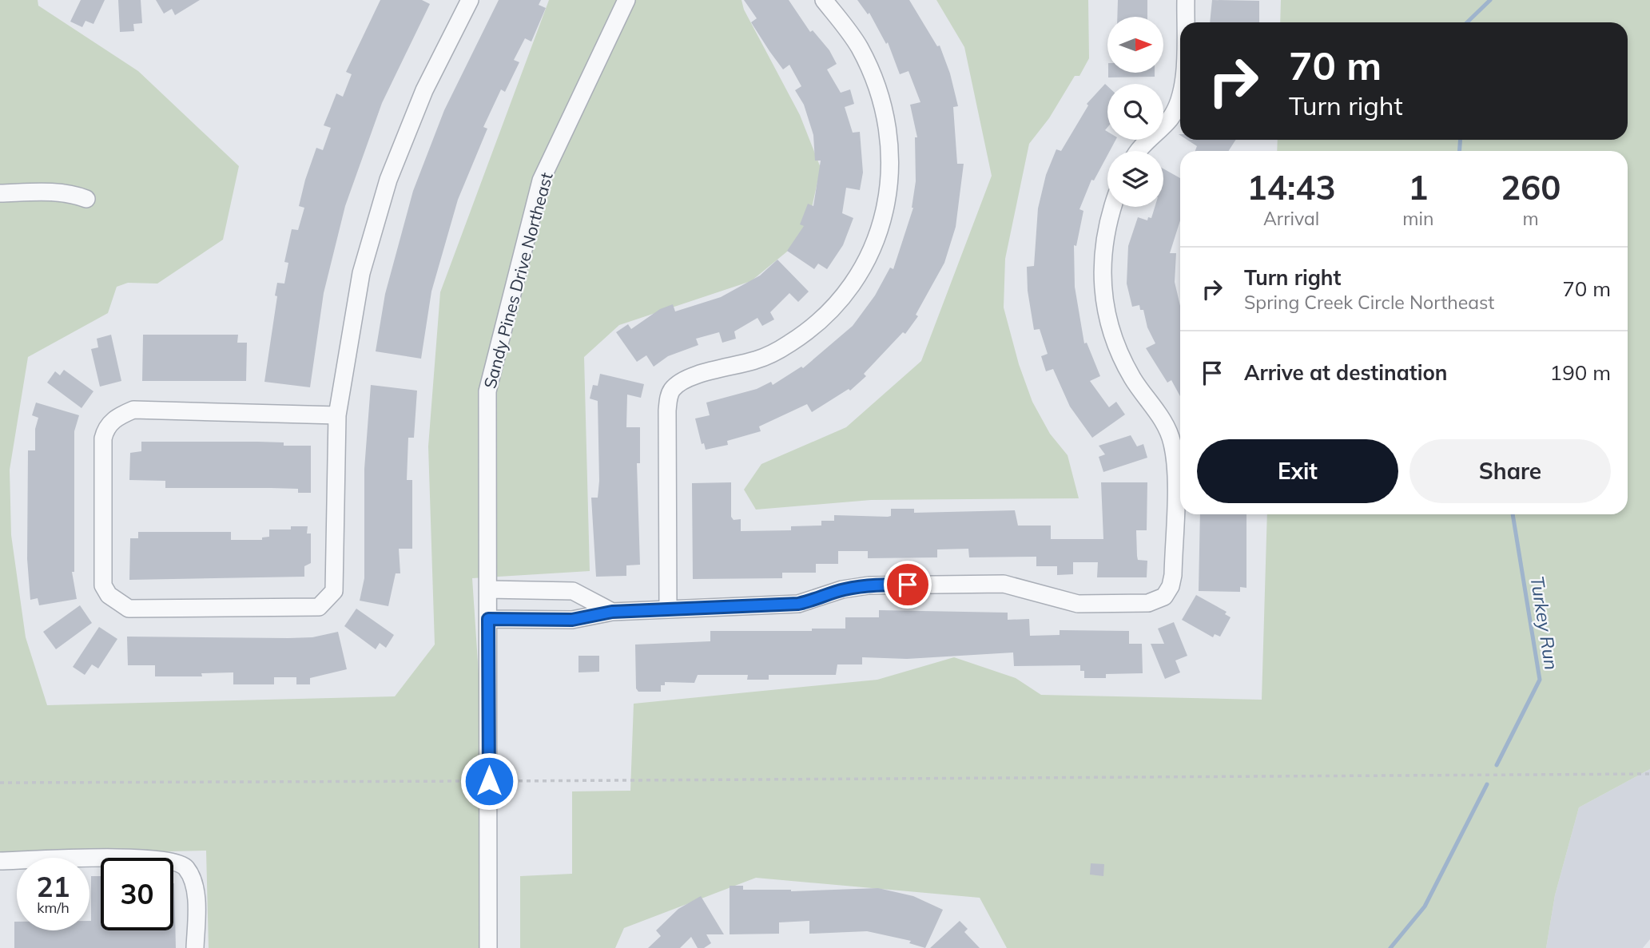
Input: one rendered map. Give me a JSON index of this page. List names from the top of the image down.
{
  "streets": {
    "street": ["Sandy Pines Drive Northeast"]
  },
  "water": ["Turkey Run"],
  "north": "right",
  "page": {
    "turn": ["70 m", "Turn right"],
    "eta": [
      "14:43",
      "Arrival",
      "1",
      "min",
      "260",
      "m"
    ],
    "list": [
      {
        "name": "Turn right",
        "note": "Spring Creek Circle Northeast",
        "value": "70 m"
      },
      {
        "name": "Arrive at destination",
        "value": "190 m"
      }
    ],
    "buttons": ["Exit", "Share"],
    "speed": "21 km/h",
    "limit": "30"
  }
}
